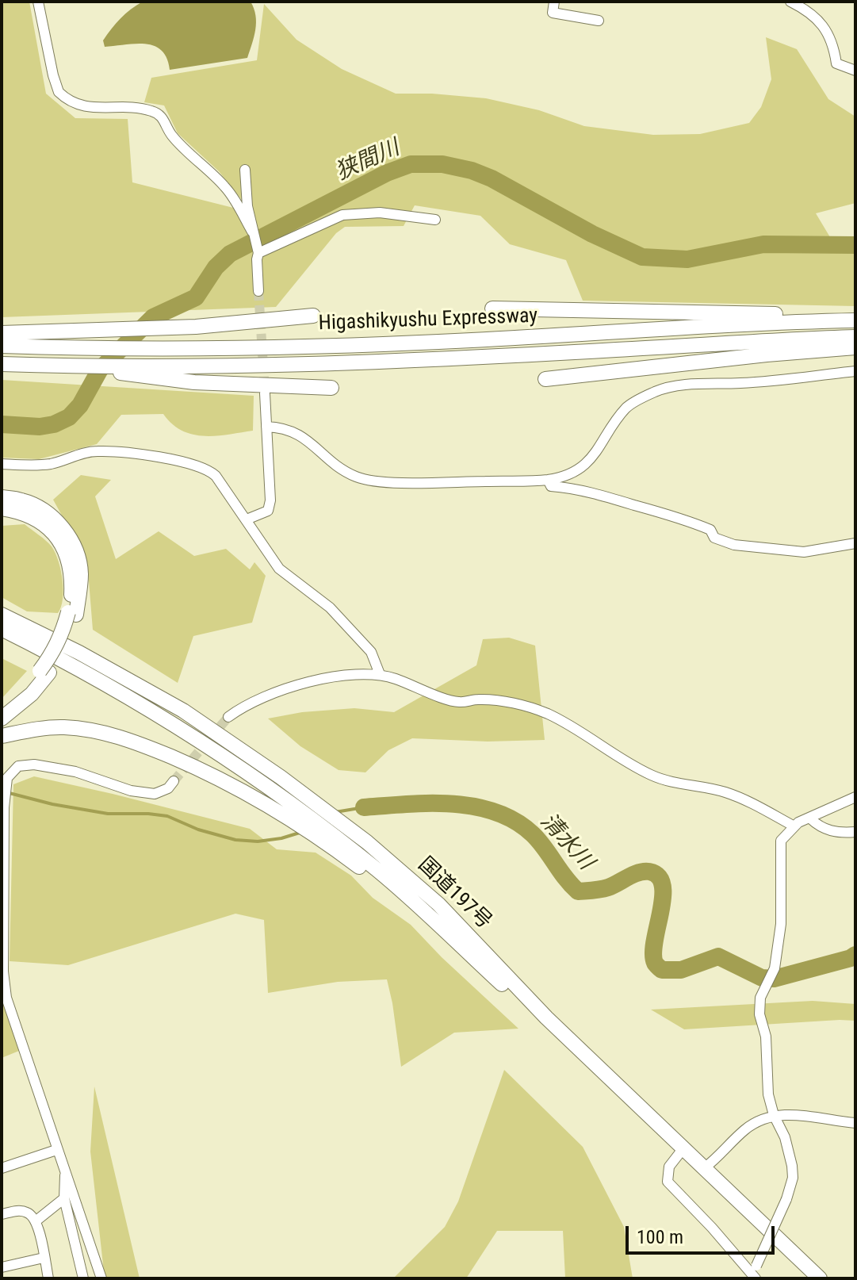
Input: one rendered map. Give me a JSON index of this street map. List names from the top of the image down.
{
  "streets": {
    "highway": ["Higashikyushu Expressway", "国道197号"]
  },
  "water": ["狭間川", "清水川"],
  "scale_bar": "100 m"
}
